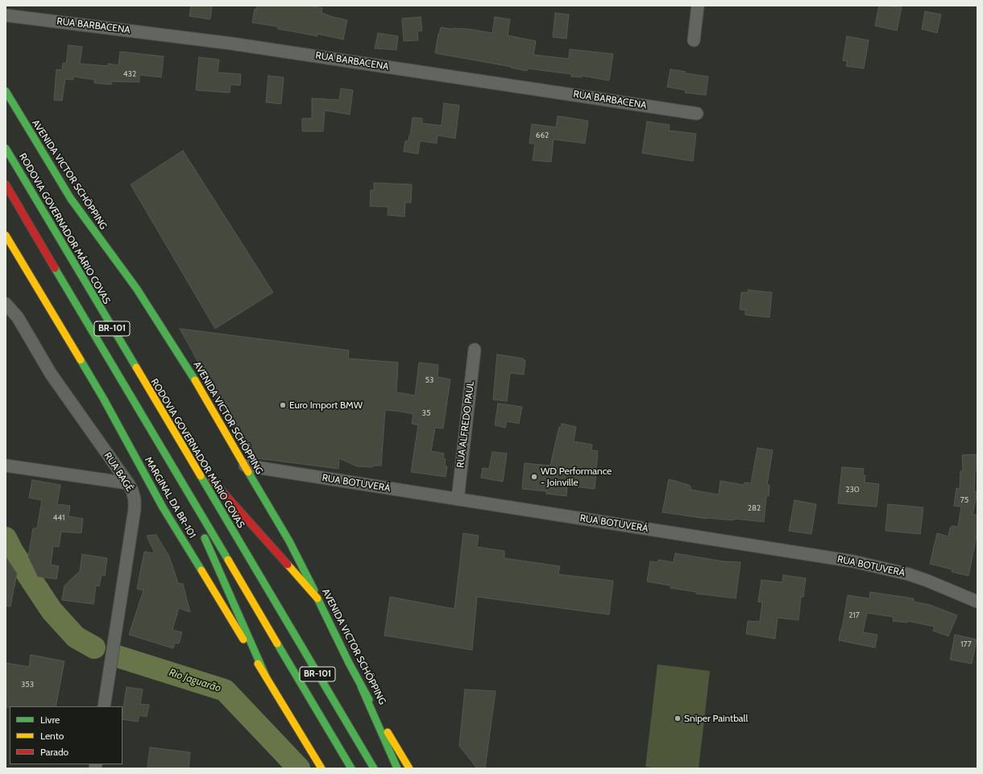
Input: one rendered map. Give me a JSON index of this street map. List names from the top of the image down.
{
  "streets": {
    "main road": [
      "AVENIDA VICTOR SCHÖPPING",
      "RODOVIA GOVERNADOR MÁRIO COVAS",
      "BR-101",
      "MARGINAL DA BR-101"
    ],
    "street": [
      "RUA BARBACENA",
      "RUA ALFREDO PAUL",
      "RUA BAGÉ",
      "RUA BOTUVERÁ"
    ]
  },
  "crossings": [
    ["AVENIDA VICTOR SCHÖPPING", "RUA BOTUVERÁ"],
    ["RUA ALFREDO PAUL", "RUA BOTUVERÁ"]
  ],
  "water": ["Rio Jaguarão"],
  "places": ["Euro Import BMW", "WD Performance - Joinville", "Sniper Paintball"],
  "house_numbers": [
    "432",
    "662",
    "53",
    "35",
    "230",
    "75",
    "282",
    "441",
    "217",
    "177",
    "353"
  ],
  "legend": ["Livre", "Lento", "Parado"]
}
